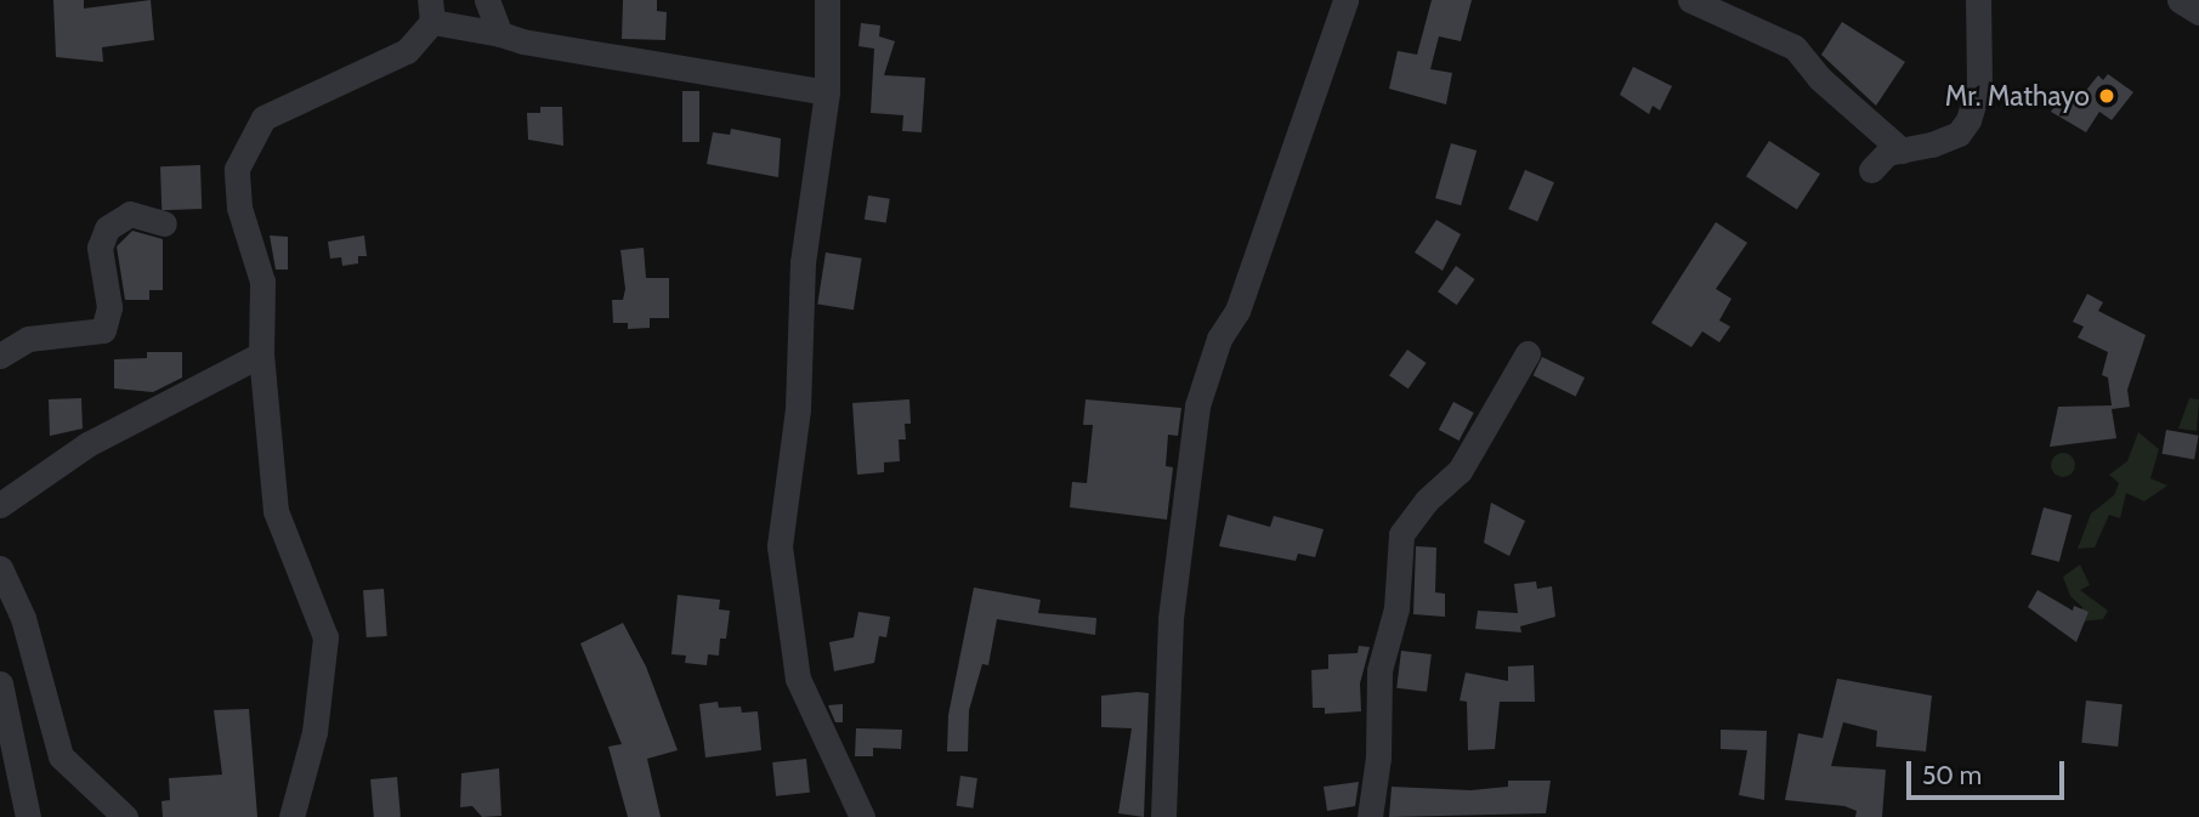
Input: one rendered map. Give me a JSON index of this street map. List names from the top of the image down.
{
  "places": ["Mr. Mathayo"],
  "scale_bar": "50 m"
}
